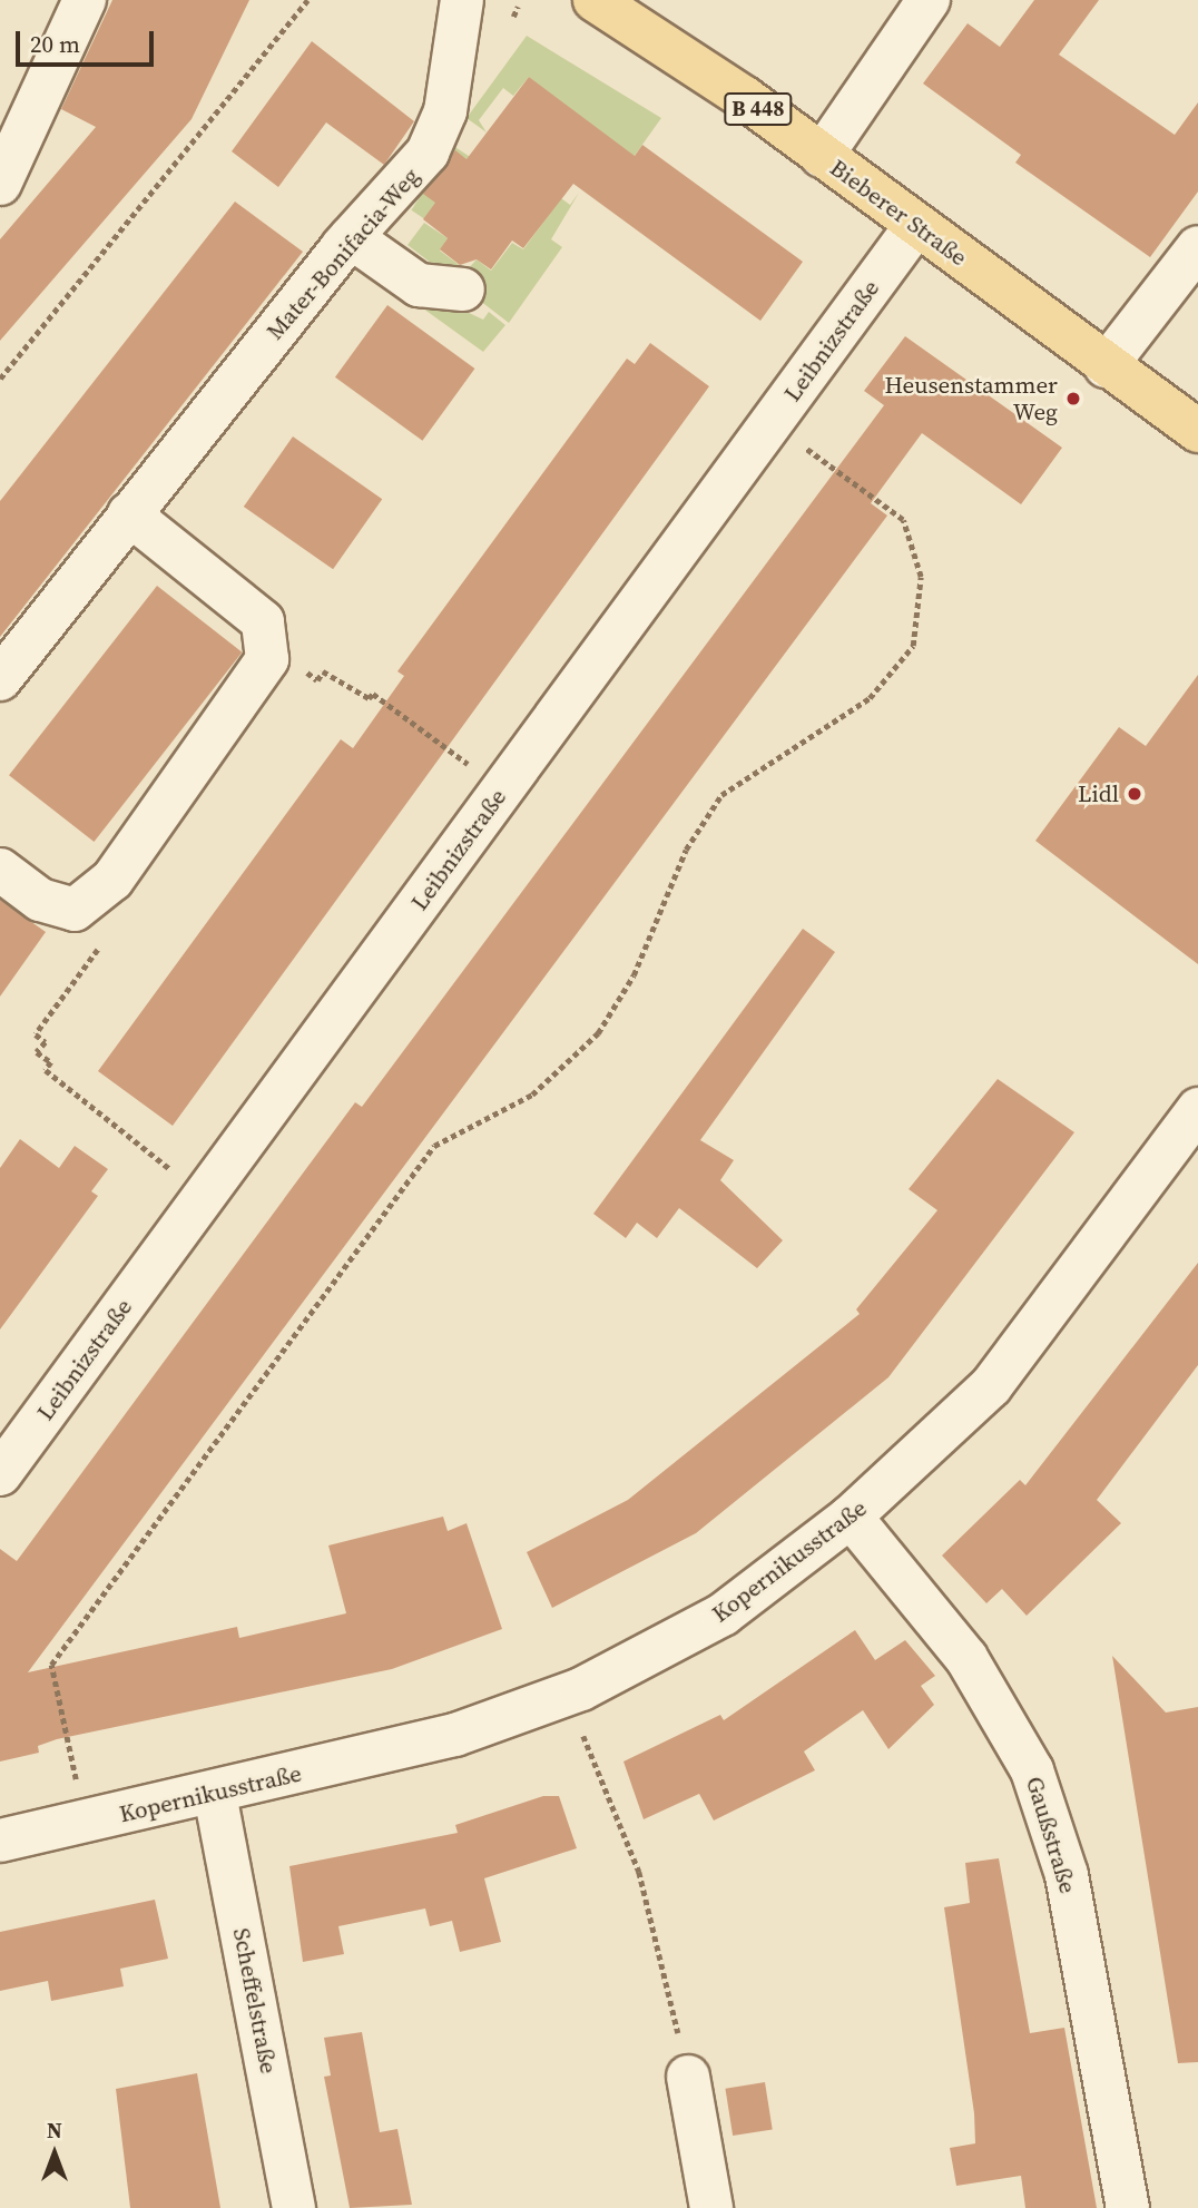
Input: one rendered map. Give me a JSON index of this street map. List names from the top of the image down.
{
  "streets": {
    "main road": ["B 448", "Bieberer Straße"],
    "street": [
      "Mater-Bonifacia-Weg",
      "Leibnizstraße",
      "Kopernikusstraße",
      "Gaußstraße",
      "Scheffelstraße"
    ]
  },
  "crossings": [
    ["Bieberer Straße", "Leibnizstraße"],
    ["Kopernikusstraße", "Gaußstraße"],
    ["Kopernikusstraße", "Scheffelstraße"]
  ],
  "places": ["Heusenstammer Weg", "Lidl"],
  "scale_bar": "20 m",
  "north": "top"
}
